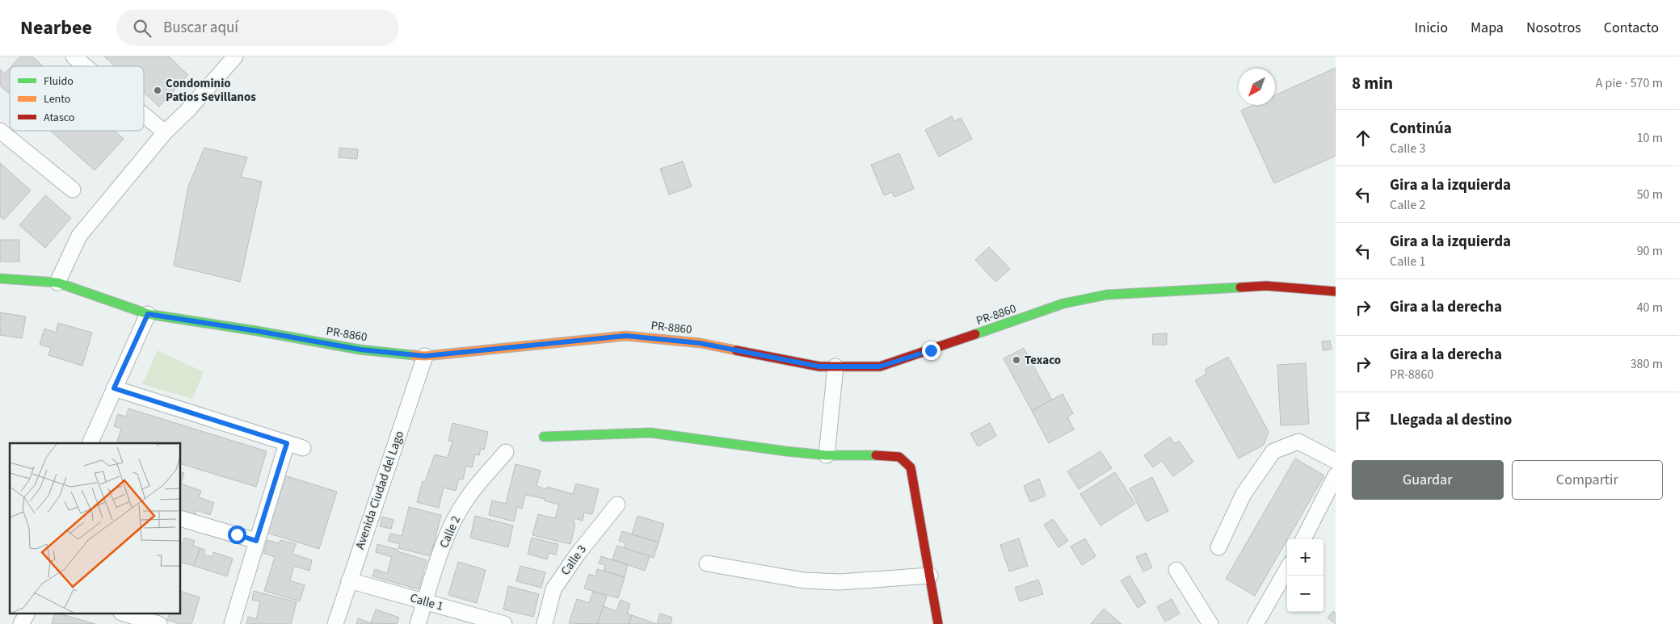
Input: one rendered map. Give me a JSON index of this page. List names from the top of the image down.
{
  "streets": {
    "street": [
      "PR-8860",
      "Avenida Ciudad del Lago",
      "Calle 2",
      "Calle 3",
      "Calle 1"
    ]
  },
  "crossings": [
    ["PR-8860", "Avenida Ciudad del Lago"],
    ["Avenida Ciudad del Lago", "Calle 1"],
    ["Calle 2", "Calle 1"]
  ],
  "places": ["Condominio Patios Sevillanos", "Texaco"],
  "legend": ["Fluido", "Lento", "Atasco"],
  "north": "bottom left",
  "page": {
    "header": "Nearbee",
    "search": "Buscar aquí",
    "nav": [
      "Inicio",
      "Mapa",
      "Nosotros",
      "Contacto"
    ],
    "heading": ["8 min", "A pie · 570 m"],
    "list": [
      ["Continúa", "Calle 3", "10 m"],
      ["Gira a la izquierda", "Calle 2", "50 m"],
      ["Gira a la izquierda", "Calle 1", "90 m"],
      ["Gira a la derecha", "40 m"],
      ["Gira a la derecha", "PR-8860", "380 m"],
      "Llegada al destino"
    ],
    "buttons": ["Guardar", "Compartir"],
    "map_buttons": ["+", "−"]
  }
}
